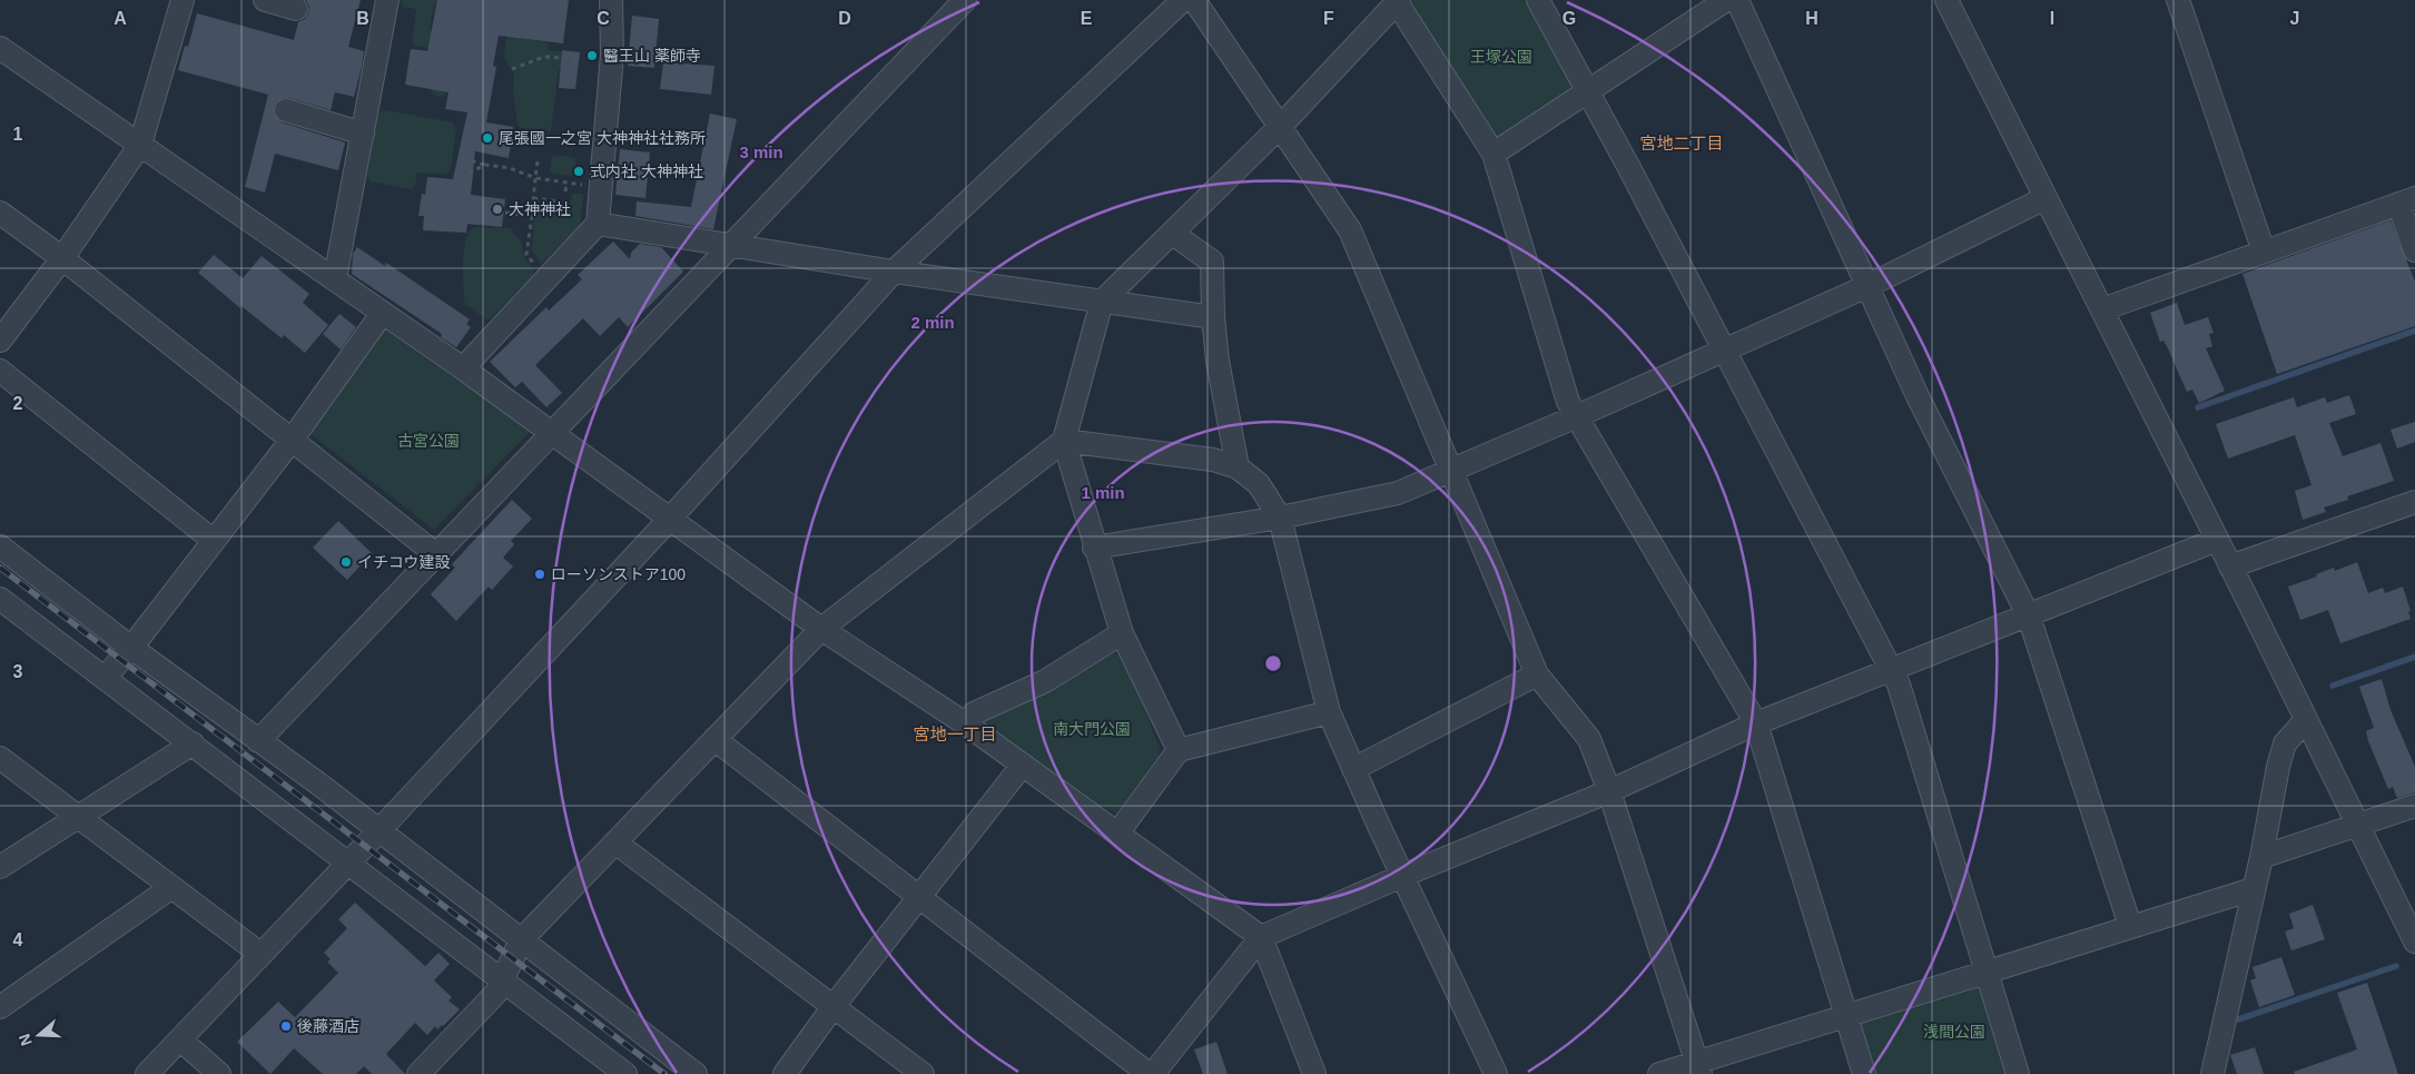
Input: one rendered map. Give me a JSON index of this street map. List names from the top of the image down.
{
  "districts": ["宮地二丁目", "宮地一丁目"],
  "parks": [
    "王塚公園",
    "古宮公園",
    "南大門公園",
    "浅間公園"
  ],
  "places": [
    "醫王山 薬師寺",
    "尾張國一之宮 大神神社社務所",
    "式内社 大神神社",
    "大神神社",
    "イチコウ建設",
    "ローソンストア100",
    "後藤酒店"
  ],
  "north": "left",
  "grid": {
    "columns": [
      "A",
      "B",
      "C",
      "D",
      "E",
      "F",
      "G",
      "H",
      "I",
      "J"
    ],
    "rows": [
      "1",
      "2",
      "3",
      "4"
    ]
  },
  "rings": ["3 min", "2 min", "1 min"]
}
